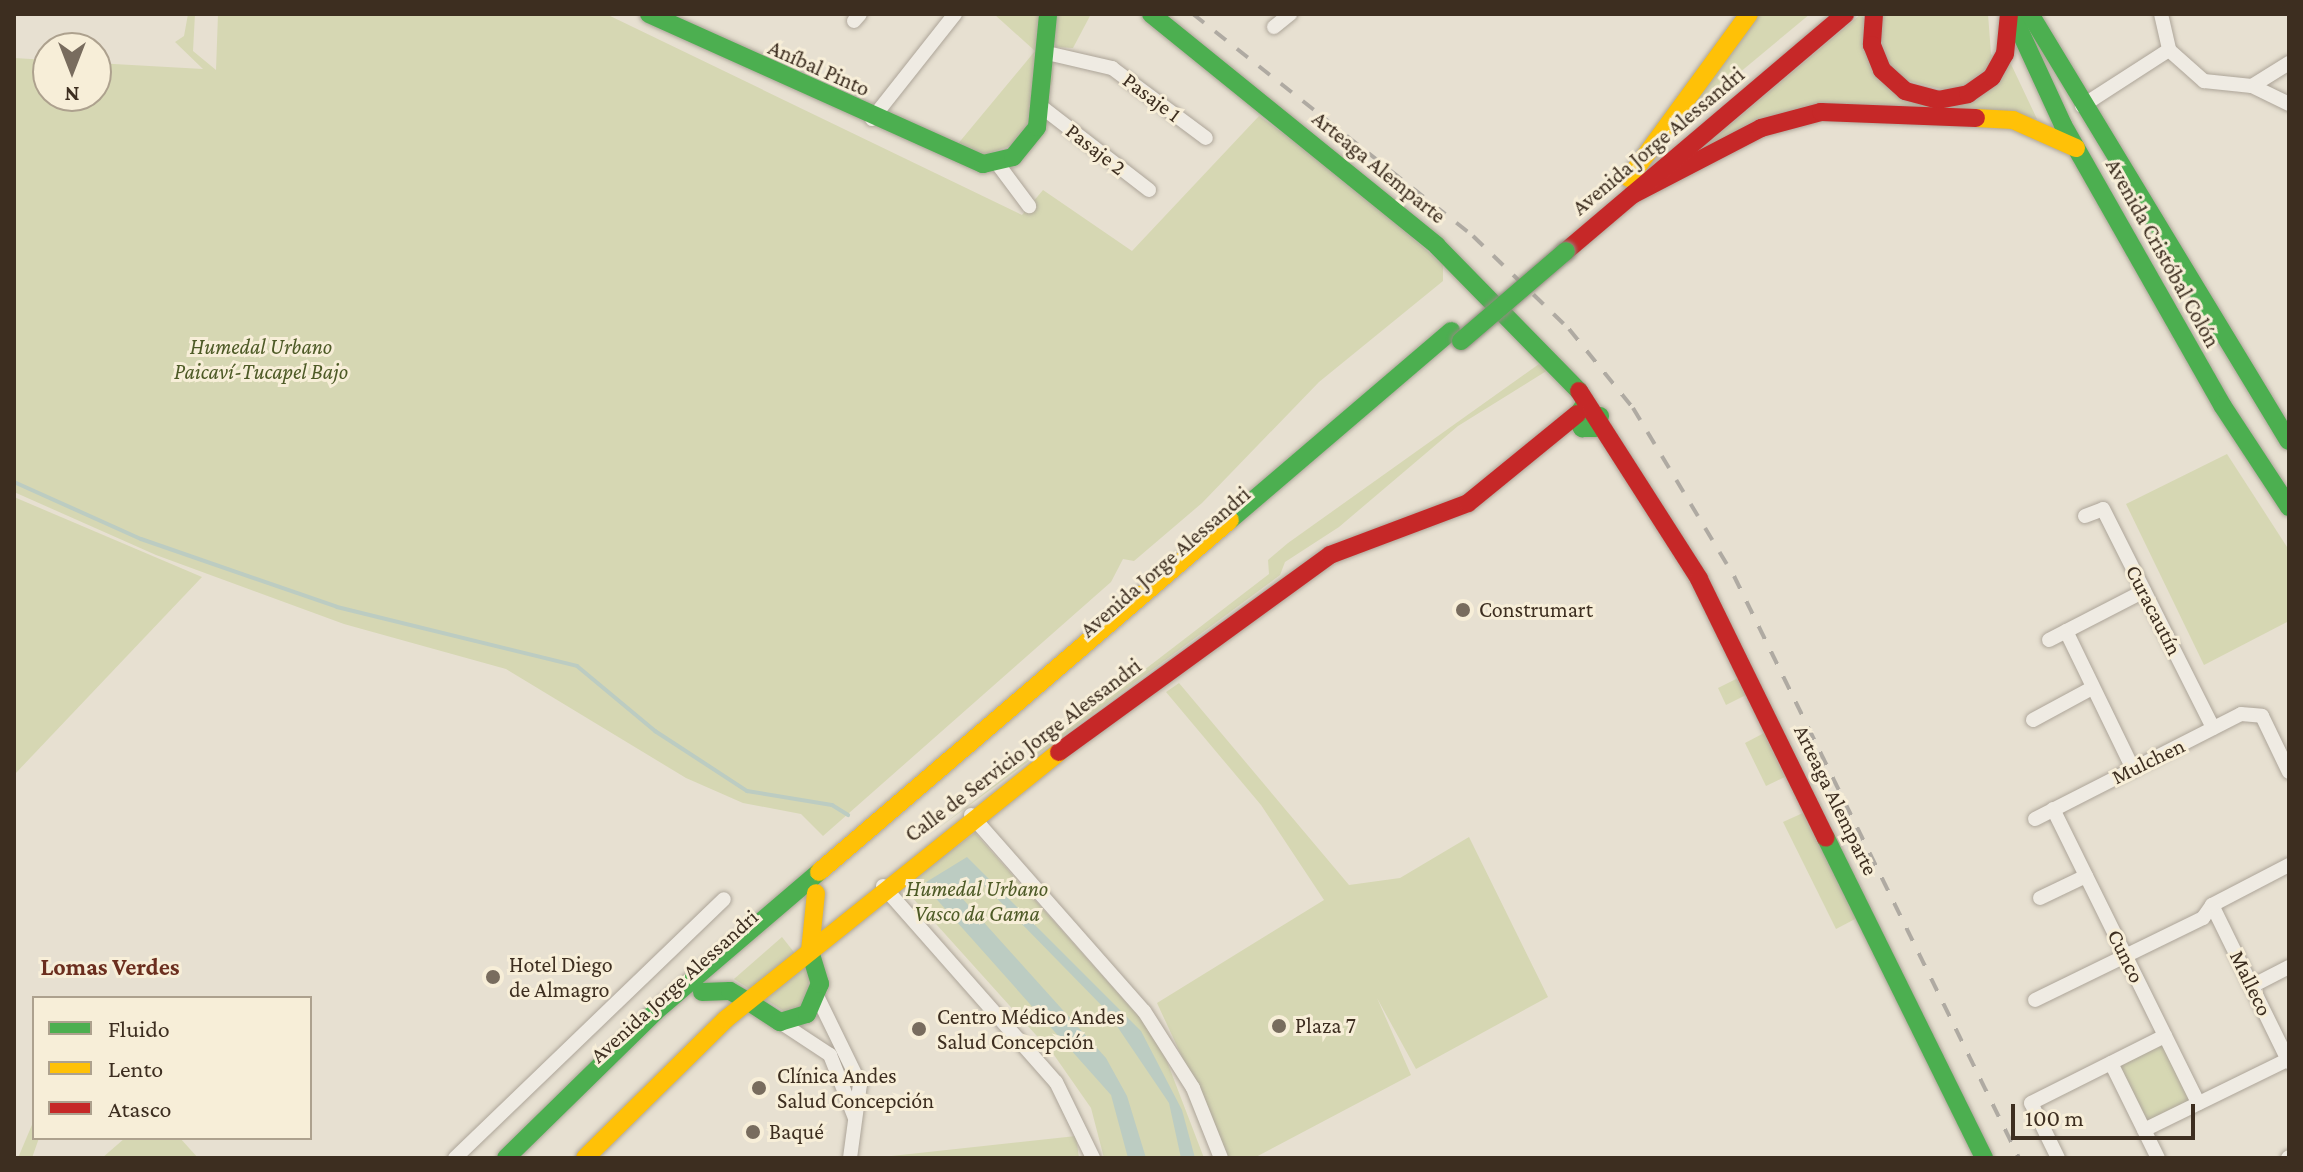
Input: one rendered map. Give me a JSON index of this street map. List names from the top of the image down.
{
  "streets": {
    "main road": [
      "Aníbal Pinto",
      "Avenida Jorge Alessandri",
      "Arteaga Alemparte",
      "Avenida Cristóbal Colón",
      "Calle de Servicio Jorge Alessandri"
    ],
    "street": [
      "Pasaje 1",
      "Pasaje 2",
      "Curacautín",
      "Mulchen",
      "Cunco",
      "Malleco"
    ]
  },
  "crossings": [
    ["Arteaga Alemparte", "Calle de Servicio Jorge Alessandri"],
    ["Curacautín", "Mulchen"],
    ["Mulchen", "Cunco"]
  ],
  "districts": ["Lomas Verdes"],
  "parks": ["Humedal Urbano Paicaví-Tucapel Bajo", "Humedal Urbano Vasco da Gama"],
  "places": [
    "Construmart",
    "Hotel Diego de Almagro",
    "Plaza 7",
    "Centro Médico Andes Salud Concepción",
    "Clínica Andes Salud Concepción",
    "Baqué"
  ],
  "legend": ["Fluido", "Lento", "Atasco"],
  "scale_bar": "100 m",
  "north": "bottom"
}
